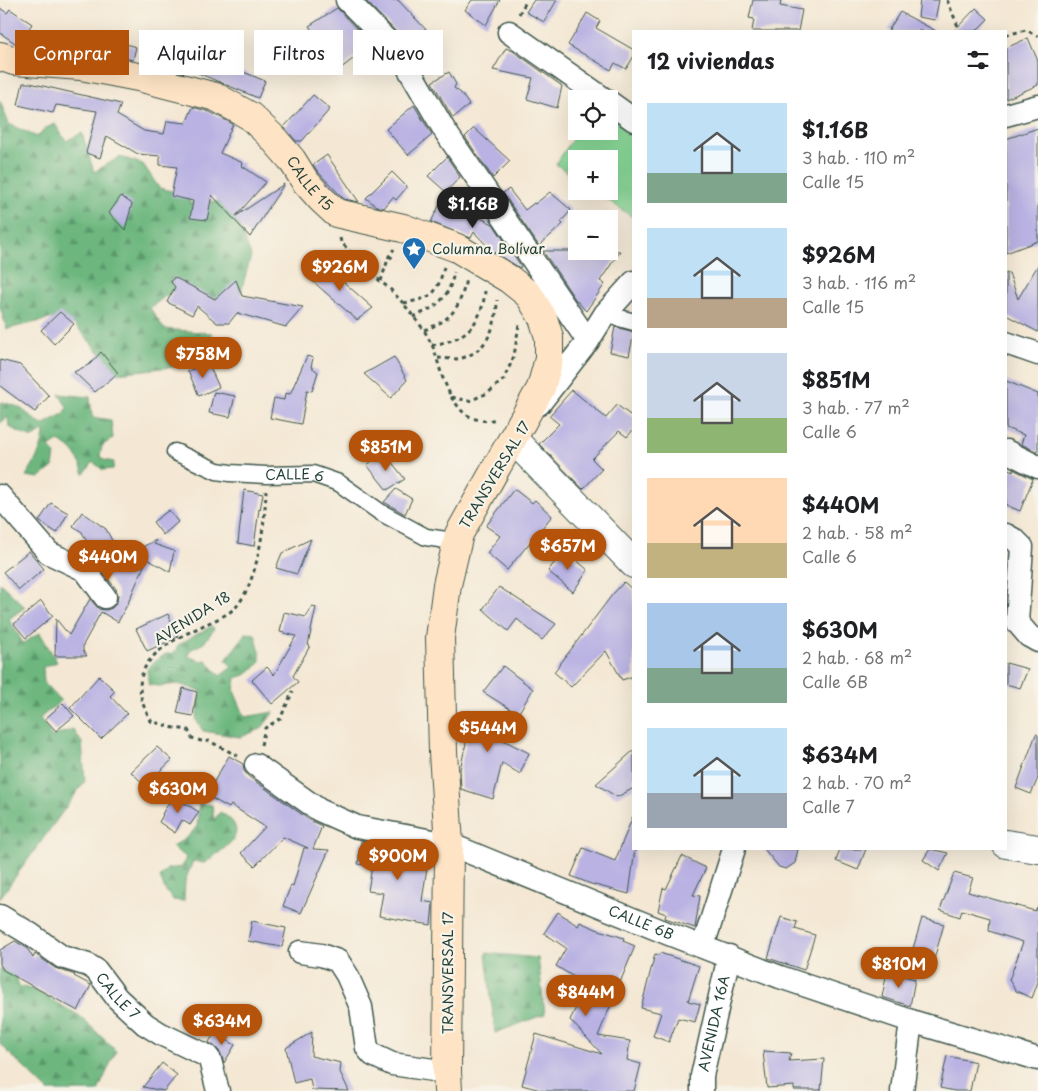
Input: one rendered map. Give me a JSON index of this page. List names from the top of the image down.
{
  "streets": {
    "main road": ["CALLE 15", "TRANSVERSAL 17"],
    "street": [
      "CALLE 6",
      "CALLE 6B",
      "CALLE 7",
      "AVENIDA 16A"
    ],
    "path": ["AVENIDA 18"]
  },
  "crossings": [
    ["CALLE 15", "TRANSVERSAL 17"],
    ["TRANSVERSAL 17", "CALLE 6"],
    ["TRANSVERSAL 17", "CALLE 6B"],
    ["CALLE 6", "AVENIDA 18"],
    ["AVENIDA 18", "CALLE 6B"],
    ["CALLE 6B", "AVENIDA 16A"]
  ],
  "places": {
    "place": ["Columna Bolívar"]
  },
  "page": {
    "chip": [
      "Comprar",
      "Alquilar",
      "Filtros",
      "Nuevo"
    ],
    "heading": "12 viviendas",
    "map_buttons": ["+", "−"],
    "list": [
      {
        "name": "$1.16B",
        "note": "3 hab. · 110 m² · Calle 15"
      },
      {
        "name": "$926M",
        "note": "3 hab. · 116 m² · Calle 15"
      },
      {
        "name": "$851M",
        "note": "3 hab. · 77 m² · Calle 6"
      },
      {
        "name": "$440M",
        "note": "2 hab. · 58 m² · Calle 6"
      },
      {
        "name": "$630M",
        "note": "2 hab. · 68 m² · Calle 6B"
      },
      {
        "name": "$634M",
        "note": "2 hab. · 70 m² · Calle 7"
      }
    ],
    "price": [
      "$1.16B",
      "$926M",
      "$758M",
      "$851M",
      "$657M",
      "$440M",
      "$544M",
      "$630M",
      "$900M",
      "$810M",
      "$844M",
      "$634M"
    ]
  }
}
